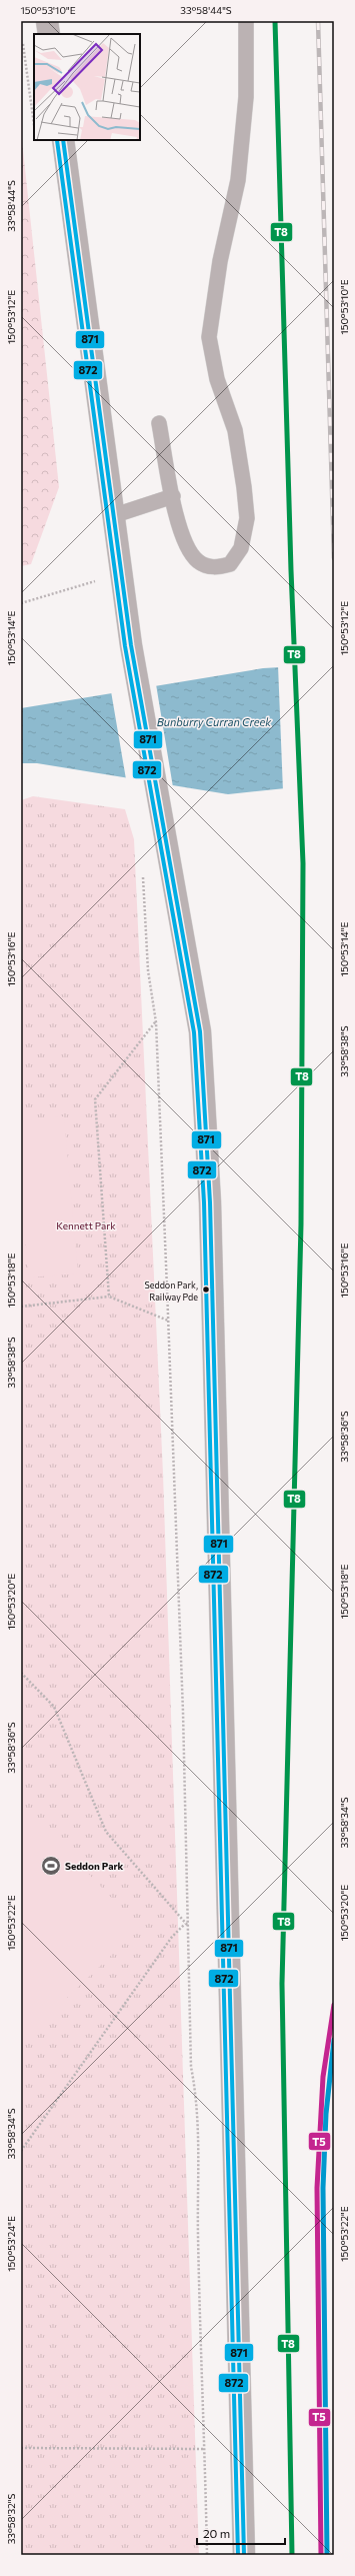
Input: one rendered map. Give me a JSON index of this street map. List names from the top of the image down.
{
  "water": ["Bunburry Curran Creek"],
  "parks": ["Kennett Park"],
  "places": {
    "other": ["Seddon Park, Railway Pde"],
    "sports": ["Seddon Park"]
  },
  "lines": [
    "transit line T8",
    "transit line 871",
    "transit line 872",
    "transit line T5"
  ],
  "scale_bar": "20 m",
  "coordinates": [
    "150°53'10\"E",
    "33°58'44\"S",
    "150°53'12\"E",
    "150°53'14\"E",
    "150°53'16\"E",
    "33°58'38\"S",
    "150°53'18\"E",
    "33°58'36\"S",
    "150°53'20\"E",
    "33°58'34\"S",
    "150°53'22\"E",
    "150°53'24\"E",
    "33°58'32\"S"
  ]
}
